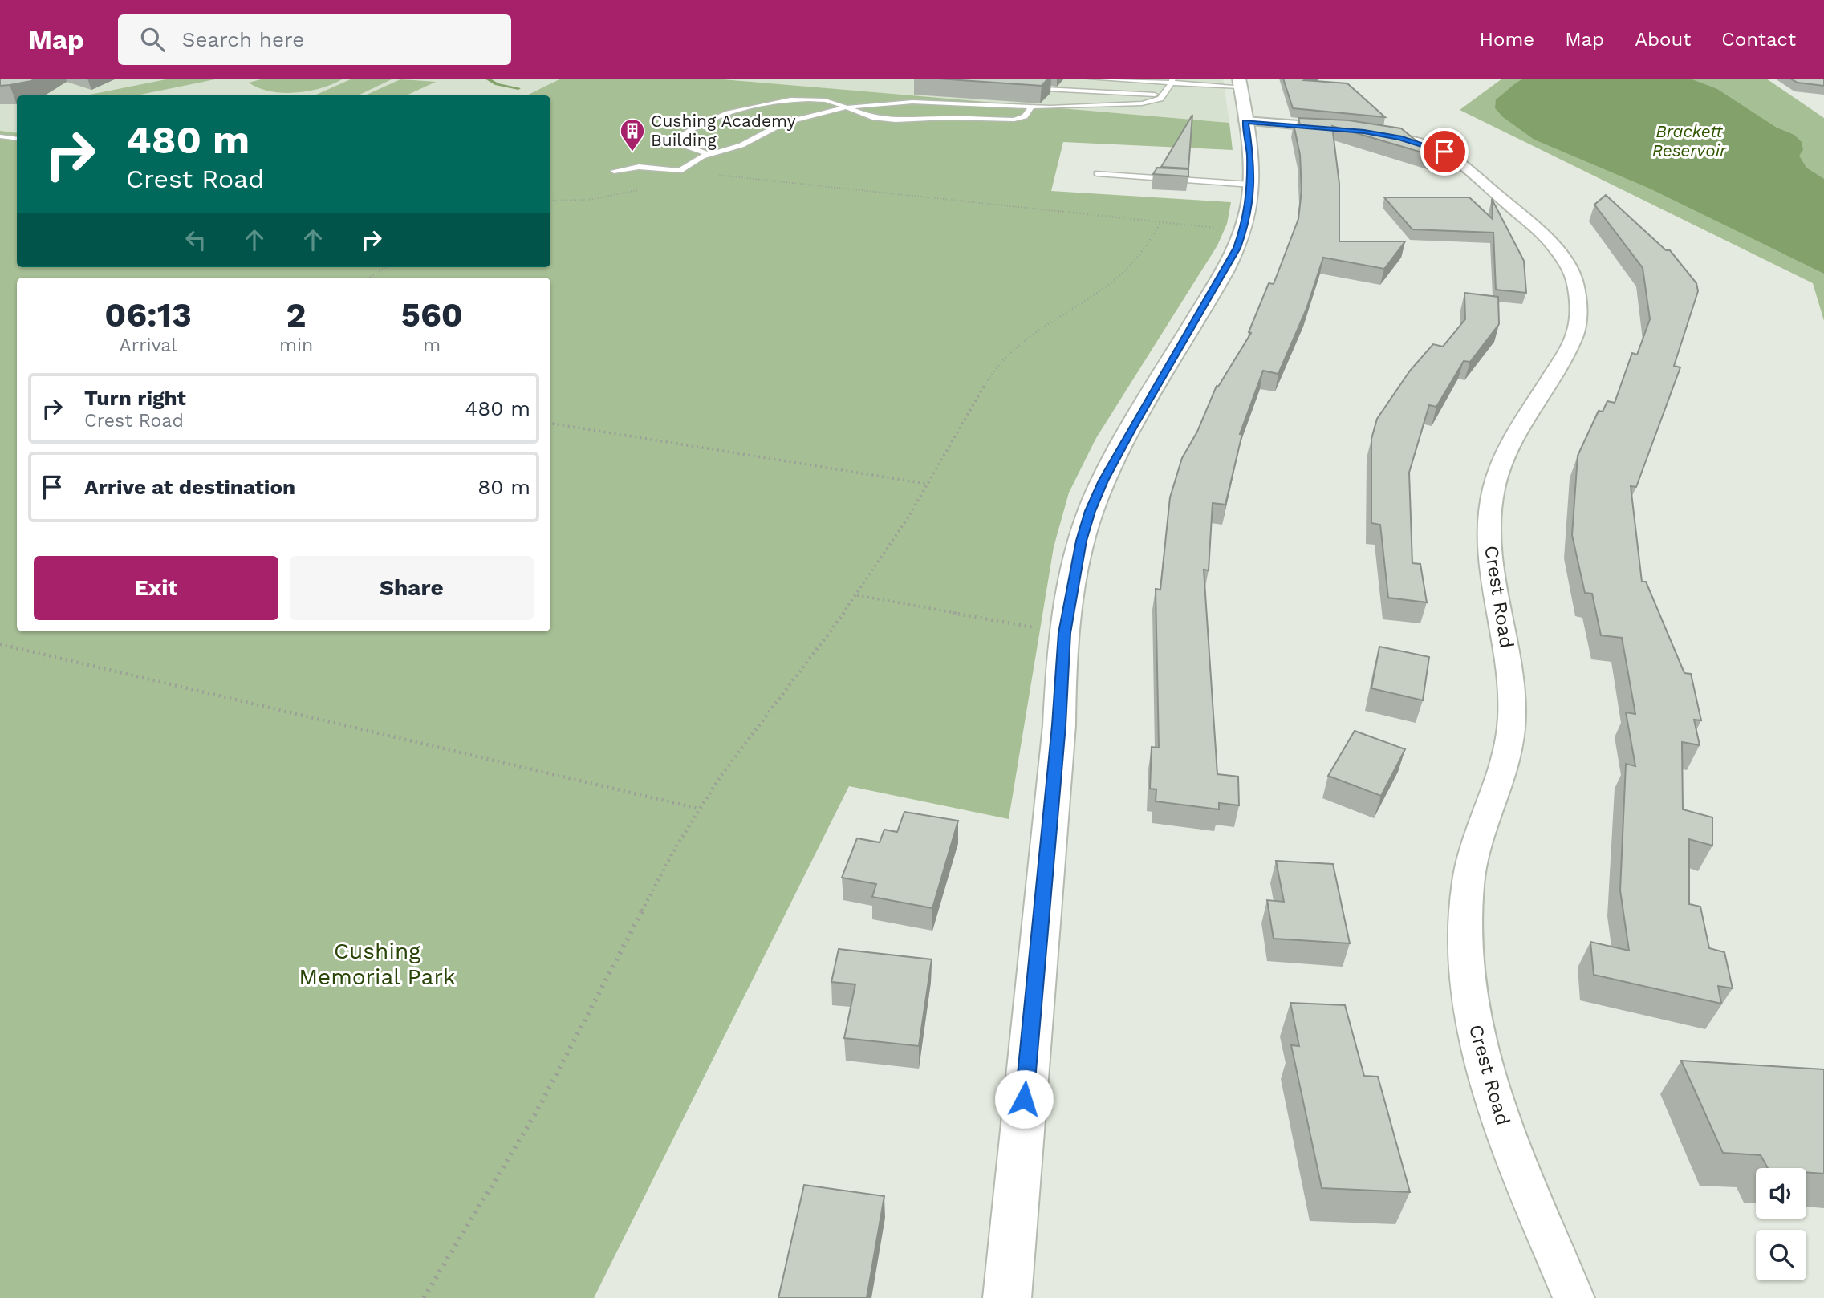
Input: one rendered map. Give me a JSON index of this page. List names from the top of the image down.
{
  "streets": {
    "street": ["Crest Road"]
  },
  "water": ["Brackett Reservoir"],
  "parks": ["Cushing Memorial Park"],
  "places": {
    "building": ["Cushing Academy Building"]
  },
  "page": {
    "header": "Map",
    "search": "Search here",
    "nav": [
      "Home",
      "Map",
      "About",
      "Contact"
    ],
    "turn": ["480 m", "Crest Road"],
    "eta": [
      "06:13",
      "Arrival",
      "2",
      "min",
      "560",
      "m"
    ],
    "list": [
      {
        "name": "Turn right",
        "note": "Crest Road",
        "value": "480 m"
      },
      {
        "name": "Arrive at destination",
        "value": "80 m"
      }
    ],
    "buttons": ["Exit", "Share"]
  }
}
